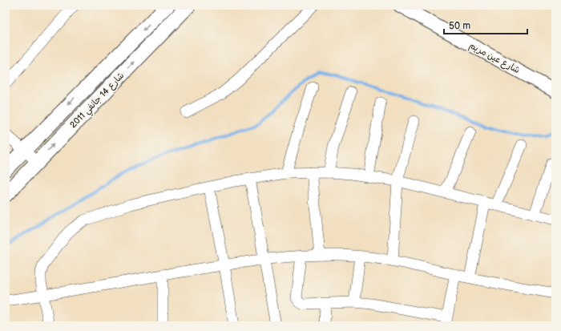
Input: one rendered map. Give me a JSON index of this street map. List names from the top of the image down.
{
  "streets": {
    "main road": ["شارع 14 جانفي 2011"],
    "street": ["شارع عين مريم"]
  },
  "scale_bar": "50 m"
}
